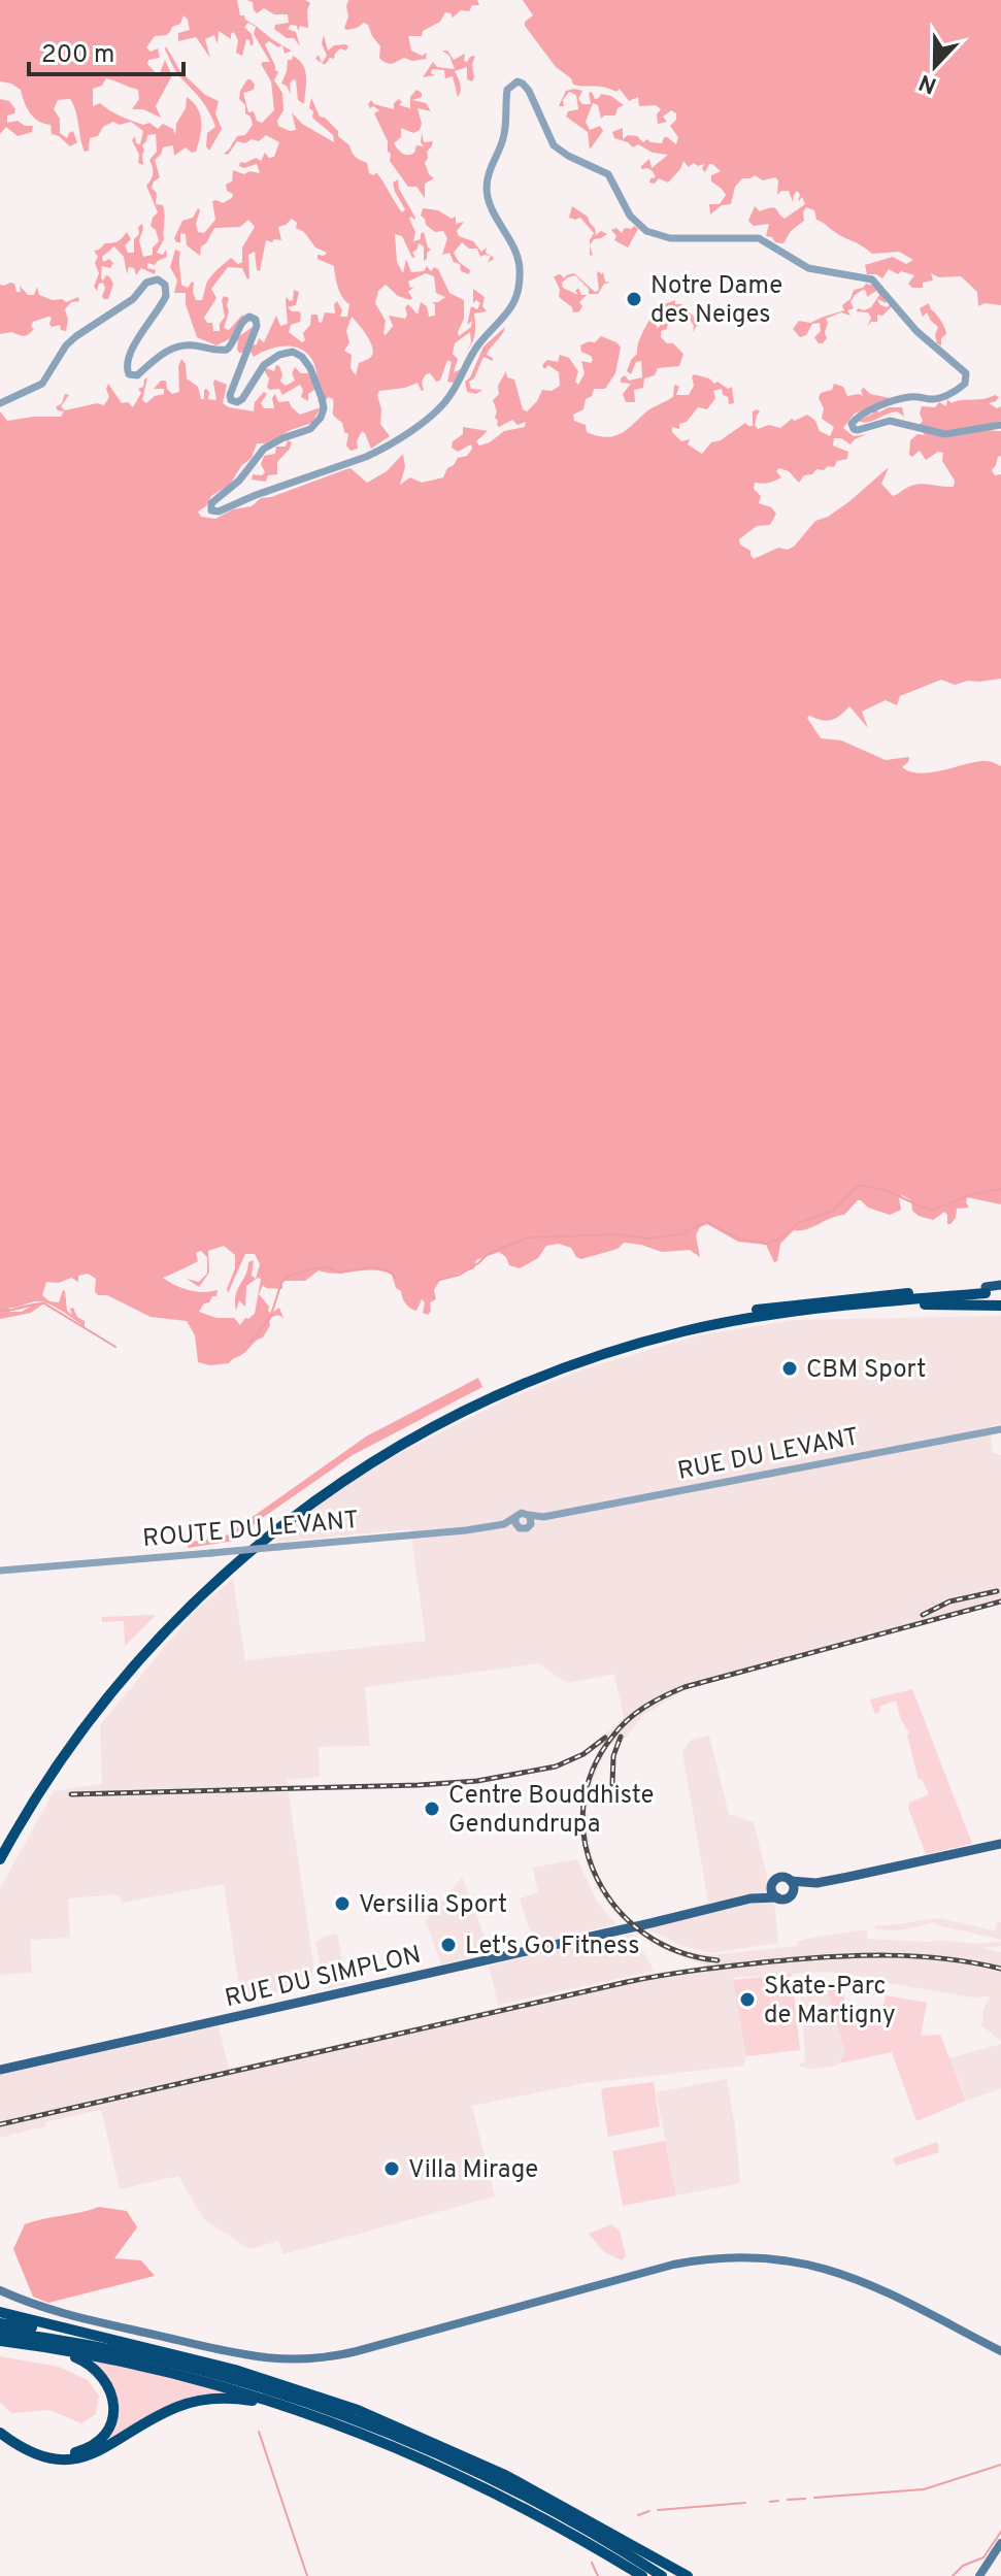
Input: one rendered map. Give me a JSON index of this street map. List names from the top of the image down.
{
  "streets": {
    "main road": ["RUE DU SIMPLON"],
    "street": ["RUE DU LEVANT", "ROUTE DU LEVANT"]
  },
  "places": [
    "Notre Dame des Neiges",
    "CBM Sport",
    "Centre Bouddhiste Gendundrupa",
    "Versilia Sport",
    "Let's Go Fitness",
    "Skate-Parc de Martigny",
    "Villa Mirage"
  ],
  "scale_bar": "200 m",
  "north": "bottom"
}
